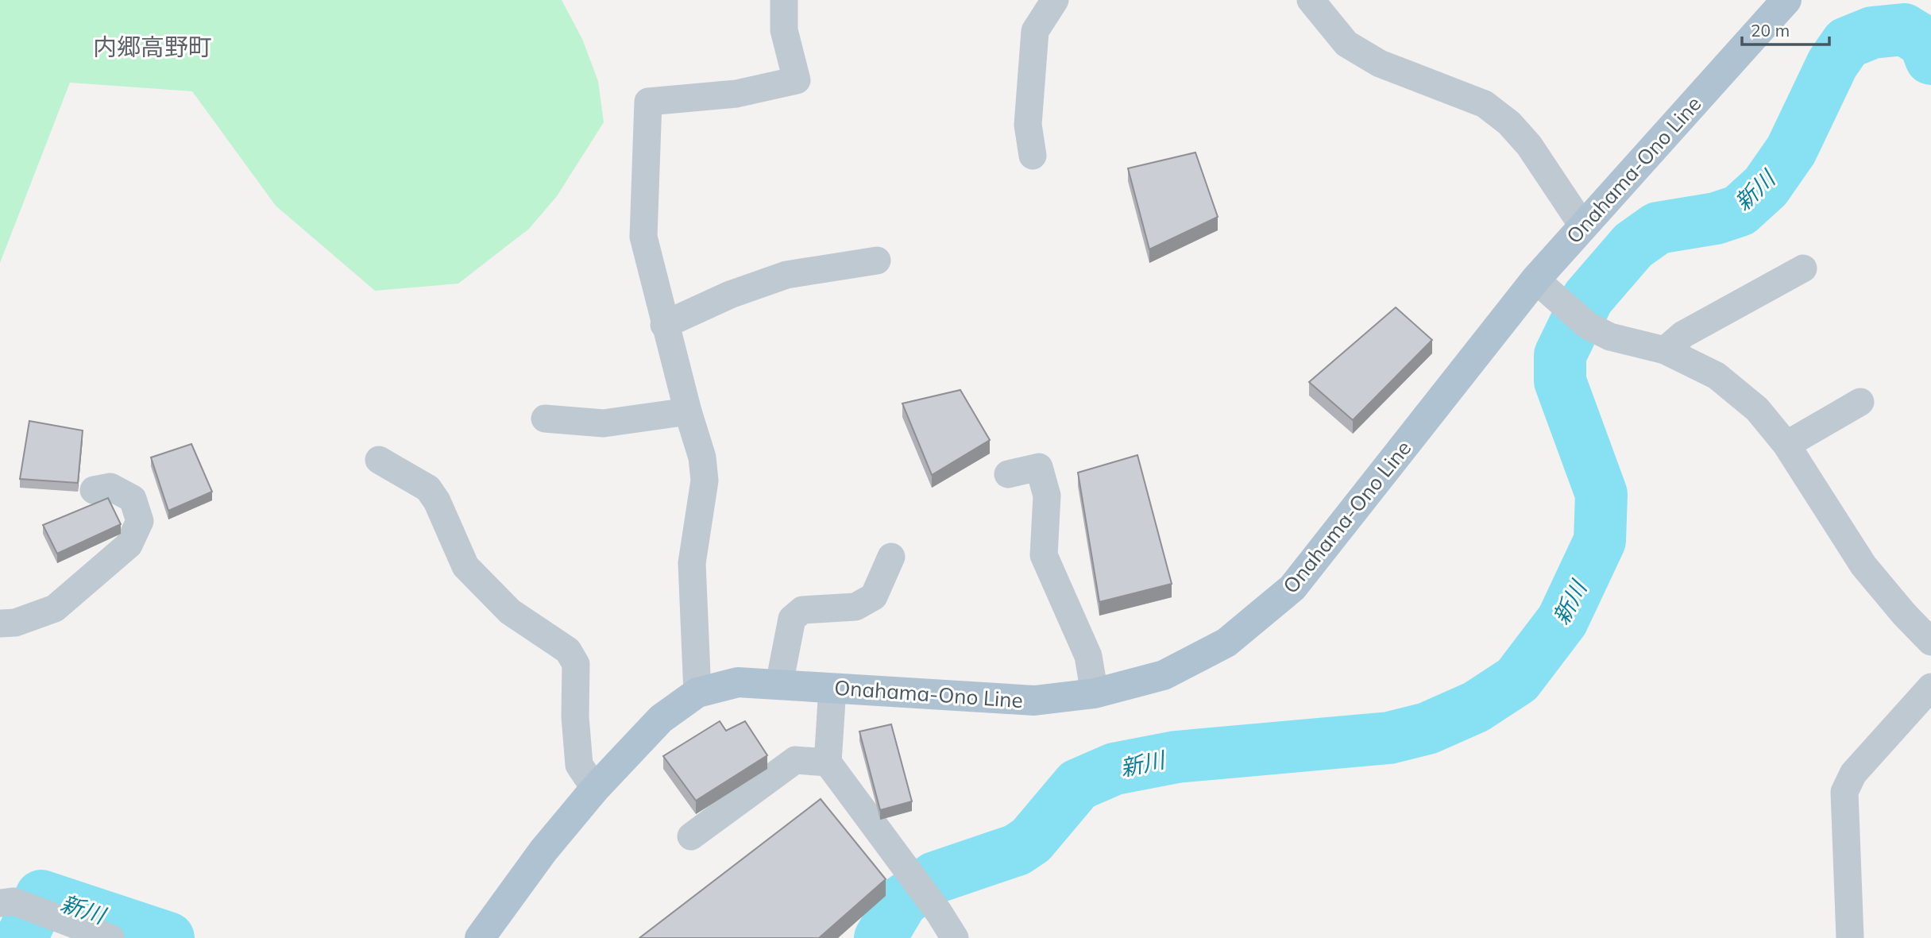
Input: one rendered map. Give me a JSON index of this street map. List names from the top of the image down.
{
  "streets": {
    "main road": ["Onahama-Ono Line"]
  },
  "districts": ["内郷高野町"],
  "water": ["新川"],
  "scale_bar": "20 m"
}
